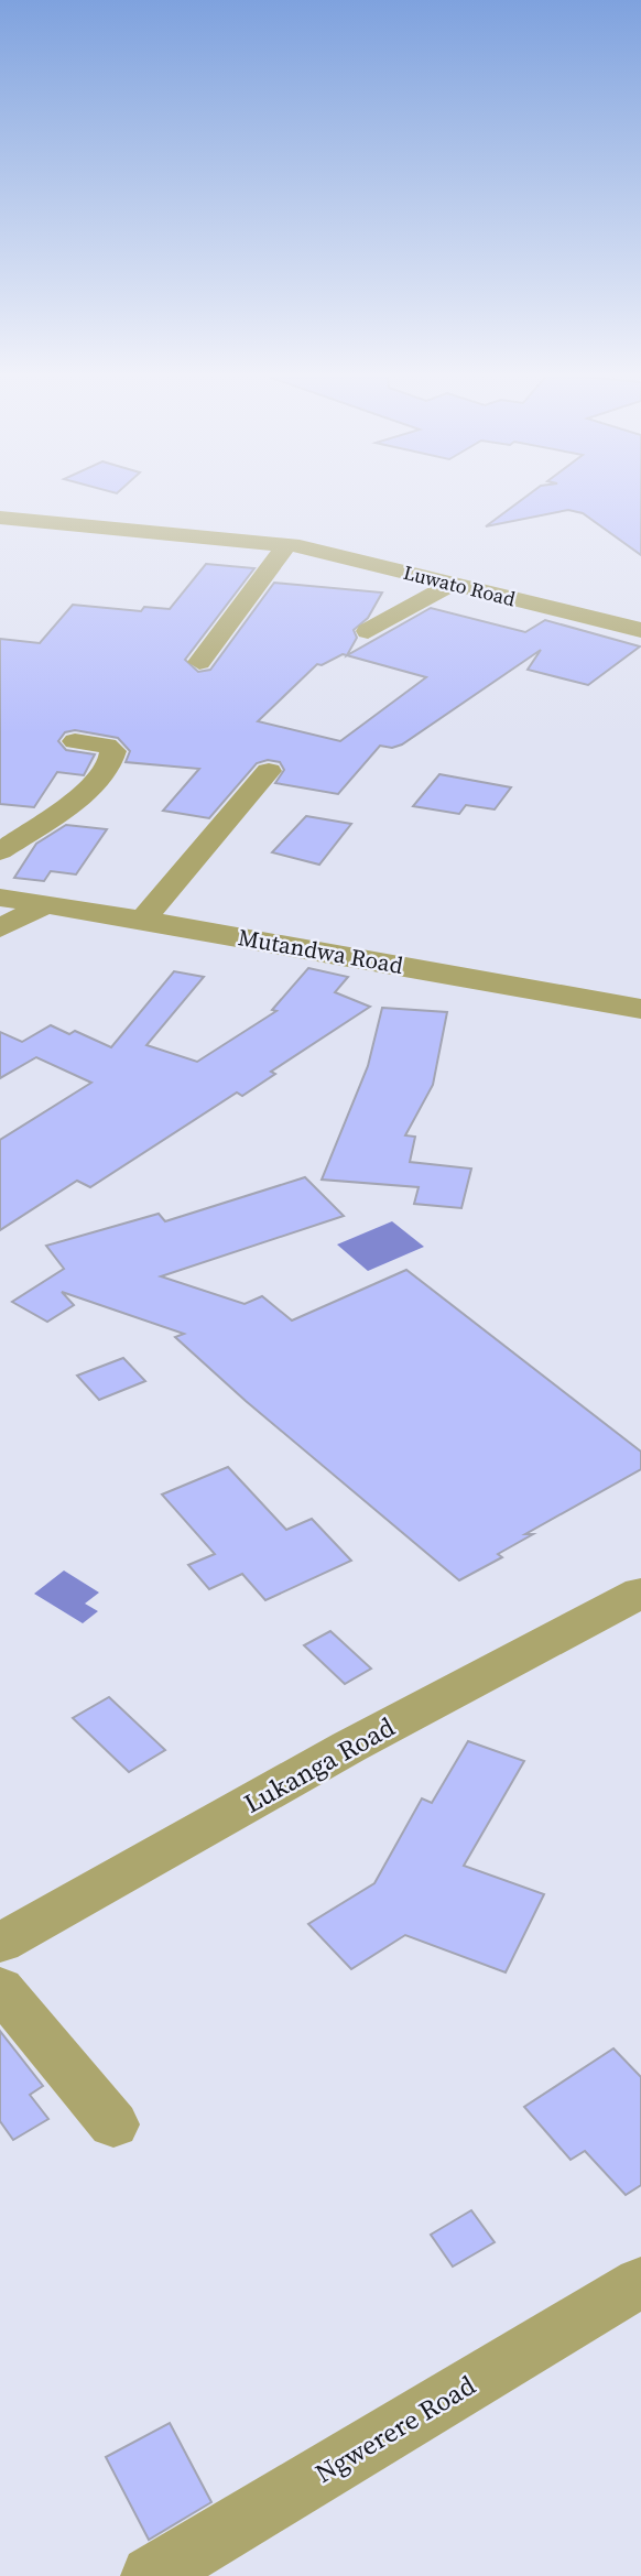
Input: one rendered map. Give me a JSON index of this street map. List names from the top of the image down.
{
  "streets": {
    "street": [
      "Luwato Road",
      "Mutandwa Road",
      "Lukanga Road",
      "Ngwerere Road"
    ]
  }
}
